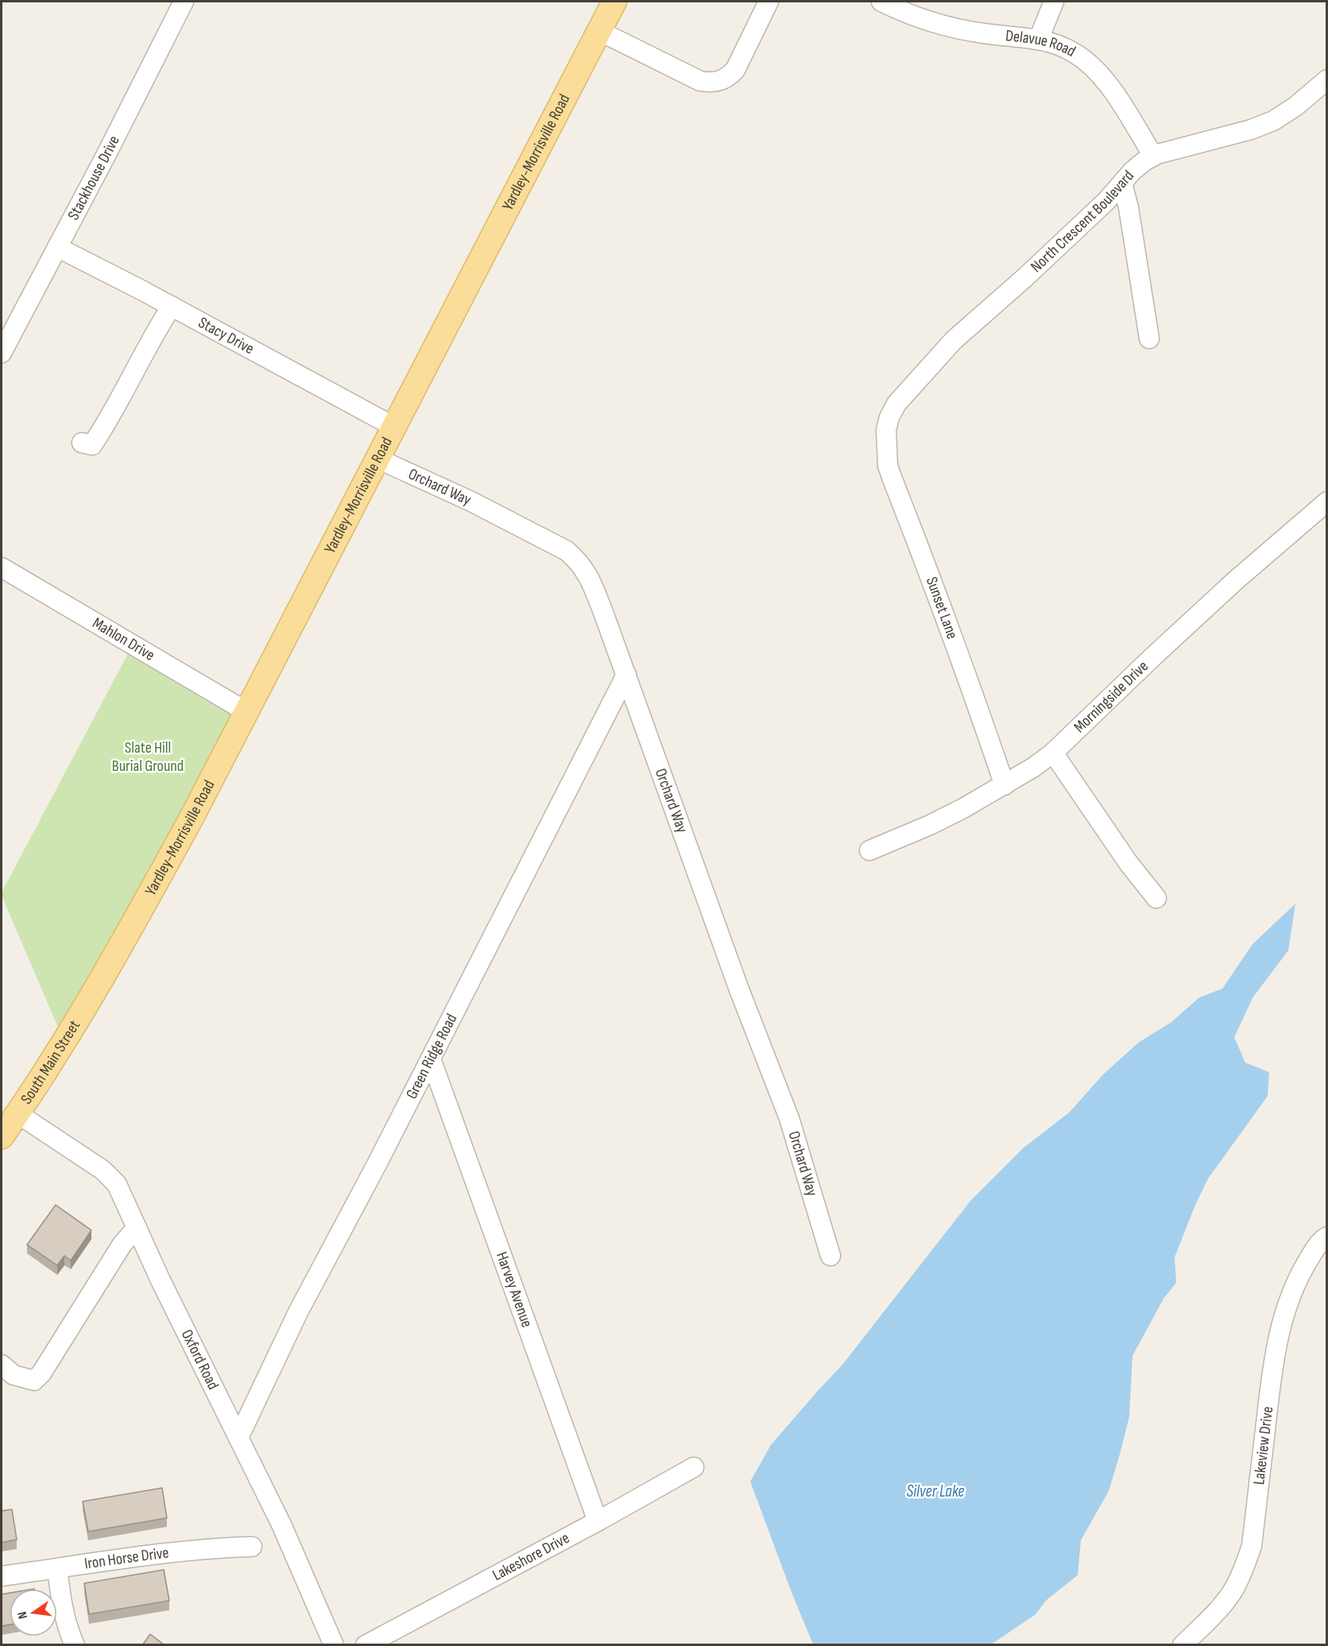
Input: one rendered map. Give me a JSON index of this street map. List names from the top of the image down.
{
  "streets": {
    "main road": ["Yardley-Morrisville Road", "South Main Street"],
    "street": [
      "Delavue Road",
      "Stackhouse Drive",
      "North Crescent Boulevard",
      "Stacy Drive",
      "Orchard Way",
      "Sunset Lane",
      "Mahlon Drive",
      "Morningside Drive",
      "Green Ridge Road",
      "Harvey Avenue",
      "Oxford Road",
      "Lakeview Drive",
      "Lakeshore Drive",
      "Iron Horse Drive"
    ]
  },
  "crossings": [
    ["Delavue Road", "North Crescent Boulevard"],
    ["Yardley-Morrisville Road", "Stacy Drive"],
    ["Yardley-Morrisville Road", "Orchard Way"],
    ["Yardley-Morrisville Road", "Mahlon Drive"],
    ["Yardley-Morrisville Road", "South Main Street"],
    ["Stackhouse Drive", "Stacy Drive"],
    ["North Crescent Boulevard", "Sunset Lane"],
    ["Orchard Way", "Green Ridge Road"],
    ["Sunset Lane", "Morningside Drive"],
    ["Green Ridge Road", "Harvey Avenue"],
    ["Green Ridge Road", "Oxford Road"],
    ["South Main Street", "Oxford Road"],
    ["Harvey Avenue", "Lakeshore Drive"]
  ],
  "water": ["Silver Lake"],
  "parks": ["Slate Hill Burial Ground"],
  "north": "left"
}
